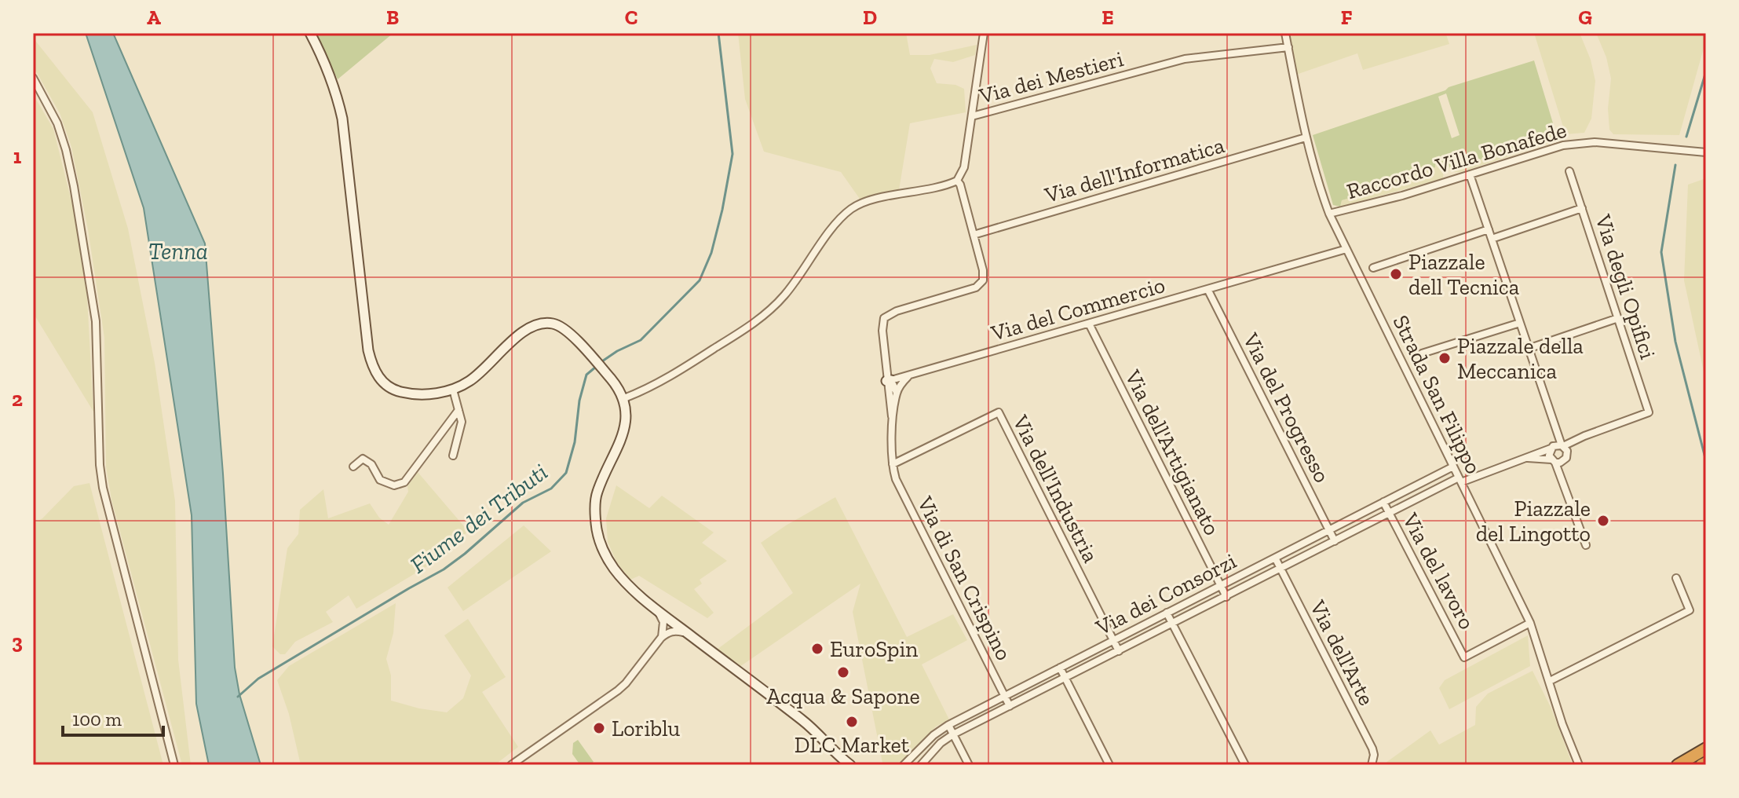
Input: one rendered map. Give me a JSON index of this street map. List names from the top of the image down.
{
  "streets": {
    "street": [
      "Via dei Mestieri",
      "Raccordo Villa Bonafede",
      "Via dell'Informatica",
      "Via degli Opifici",
      "Via del Commercio",
      "Strada San Filippo",
      "Via del Progresso",
      "Via dell'Artigianato",
      "Via dell'Industria",
      "Via del lavoro",
      "Via di San Crispino",
      "Via dei Consorzi",
      "Via dell'Arte"
    ]
  },
  "crossings": [
    ["Via dei Mestieri", "Strada San Filippo"],
    ["Raccordo Villa Bonafede", "Strada San Filippo"],
    ["Via dell'Informatica", "Strada San Filippo"],
    ["Via degli Opifici", "Via dei Consorzi"],
    ["Via del Commercio", "Strada San Filippo"],
    ["Via del Commercio", "Via del Progresso"],
    ["Via del Commercio", "Via dell'Artigianato"],
    ["Strada San Filippo", "Via del lavoro"],
    ["Strada San Filippo", "Via dei Consorzi"],
    ["Via del Progresso", "Via dei Consorzi"],
    ["Via dell'Artigianato", "Via dei Consorzi"],
    ["Via dell'Industria", "Via di San Crispino"],
    ["Via dell'Industria", "Via dei Consorzi"],
    ["Via del lavoro", "Via dei Consorzi"],
    ["Via di San Crispino", "Via dei Consorzi"],
    ["Via dei Consorzi", "Via dell'Arte"]
  ],
  "water": ["Tenna", "Fiume dei Tributi"],
  "places": [
    "Piazzale dell Tecnica",
    "Piazzale della Meccanica",
    "Piazzale del Lingotto",
    "EuroSpin",
    "Acqua & Sapone",
    "DLC Market",
    "Loriblu"
  ],
  "scale_bar": "100 m",
  "grid": {
    "columns": [
      "A",
      "B",
      "C",
      "D",
      "E",
      "F",
      "G"
    ],
    "rows": ["1", "2", "3"]
  }
}
